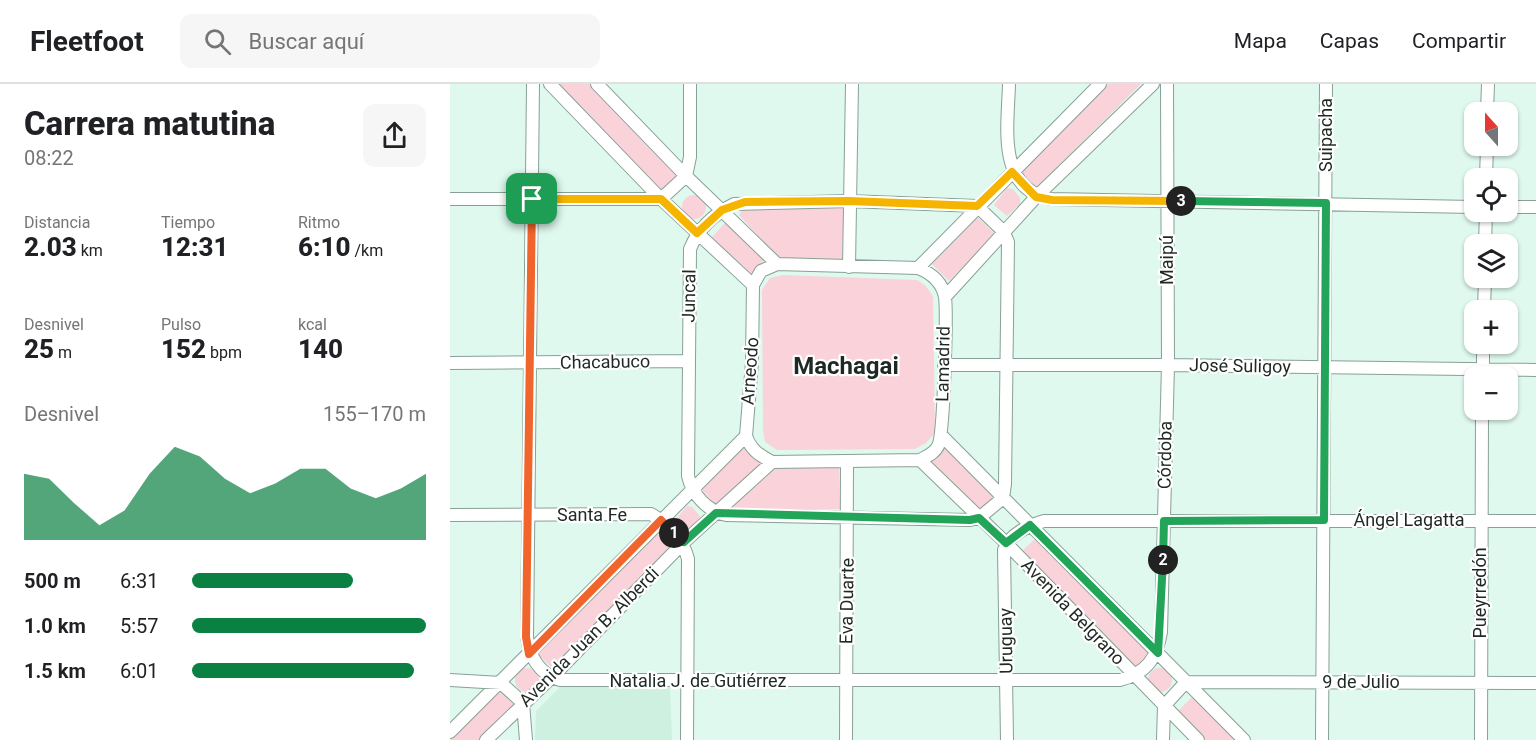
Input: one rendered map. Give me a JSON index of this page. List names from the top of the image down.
{
  "streets": {
    "street": [
      "Suipacha",
      "Maipú",
      "Juncal",
      "Chacabuco",
      "Lamadrid",
      "José Suligoy",
      "Arneodo",
      "Córdoba",
      "Santa Fe",
      "Ángel Lagatta",
      "Pueyrredón",
      "Eva Duarte",
      "Avenida Belgrano",
      "Avenida Juan B. Alberdi",
      "Uruguay",
      "Natalia J. de Gutiérrez",
      "9 de Julio"
    ]
  },
  "crossings": [
    ["Suipacha", "José Suligoy"],
    ["Suipacha", "Ángel Lagatta"],
    ["Suipacha", "9 de Julio"],
    ["Maipú", "José Suligoy"],
    ["Maipú", "Córdoba"],
    ["Juncal", "Chacabuco"],
    ["Juncal", "Avenida Juan B. Alberdi"],
    ["Lamadrid", "José Suligoy"],
    ["Lamadrid", "Avenida Belgrano"],
    ["José Suligoy", "Córdoba"],
    ["Arneodo", "Avenida Juan B. Alberdi"],
    ["Córdoba", "Ángel Lagatta"],
    ["Córdoba", "Avenida Belgrano"],
    ["Santa Fe", "Avenida Juan B. Alberdi"],
    ["Ángel Lagatta", "Pueyrredón"],
    ["Ángel Lagatta", "Avenida Belgrano"],
    ["Pueyrredón", "9 de Julio"],
    ["Eva Duarte", "Natalia J. de Gutiérrez"],
    ["Avenida Belgrano", "Uruguay"],
    ["Avenida Belgrano", "9 de Julio"],
    ["Avenida Juan B. Alberdi", "Natalia J. de Gutiérrez"]
  ],
  "districts": ["Machagai"],
  "north": "top",
  "page": {
    "header": "Fleetfoot",
    "search": "Buscar aquí",
    "nav": ["Mapa", "Capas", "Compartir"],
    "heading": ["Carrera matutina", "08:22"],
    "map_buttons": ["+", "−"],
    "stats": [
      ["Distancia", "2.03 km"],
      ["Tiempo", "12:31"],
      ["Ritmo", "6:10 /km"],
      ["Desnivel", "25 m"],
      ["Pulso", "152 bpm"],
      ["kcal", "140"]
    ],
    "pins": ["3", "1", "2"],
    "chart": ["Desnivel", "155–170 m"],
    "list": [
      {
        "name": "500 m",
        "note": "6:31"
      },
      {
        "name": "1.0 km",
        "note": "5:57"
      },
      {
        "name": "1.5 km",
        "note": "6:01"
      }
    ]
  }
}
